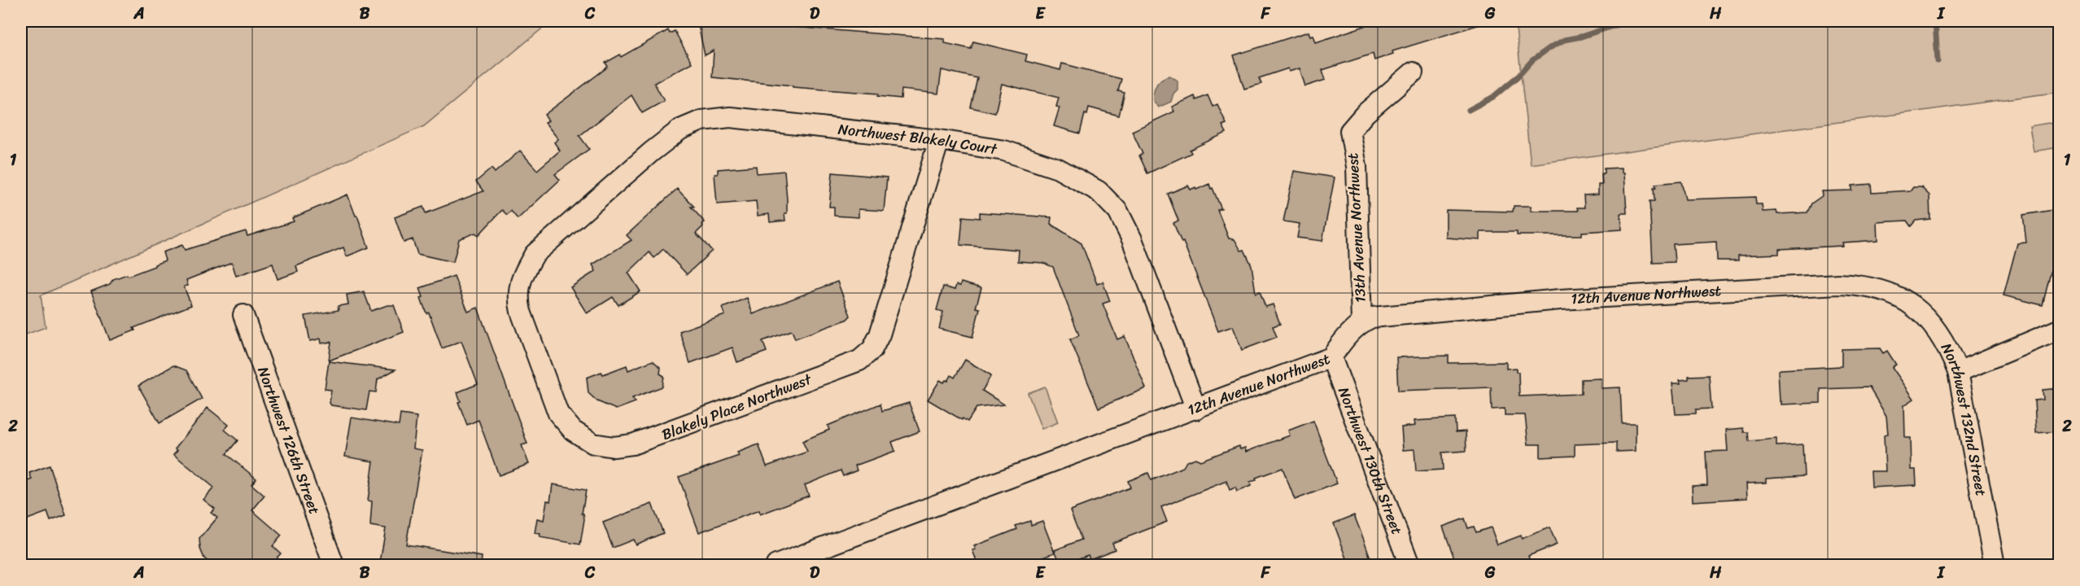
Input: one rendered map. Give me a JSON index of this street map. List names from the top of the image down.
{
  "streets": {
    "street": [
      "Northwest Blakely Court",
      "13th Avenue Northwest",
      "12th Avenue Northwest",
      "Blakely Place Northwest",
      "Northwest 132nd Street",
      "Northwest 126th Street",
      "Northwest 130th Street"
    ]
  },
  "crossings": [
    ["Northwest Blakely Court", "12th Avenue Northwest"],
    ["Northwest Blakely Court", "Blakely Place Northwest"],
    ["13th Avenue Northwest", "12th Avenue Northwest"],
    ["12th Avenue Northwest", "Northwest 132nd Street"],
    ["12th Avenue Northwest", "Northwest 130th Street"]
  ],
  "grid": {
    "columns": [
      "A",
      "B",
      "C",
      "D",
      "E",
      "F",
      "G",
      "H",
      "I"
    ],
    "rows": ["1", "2"]
  }
}
